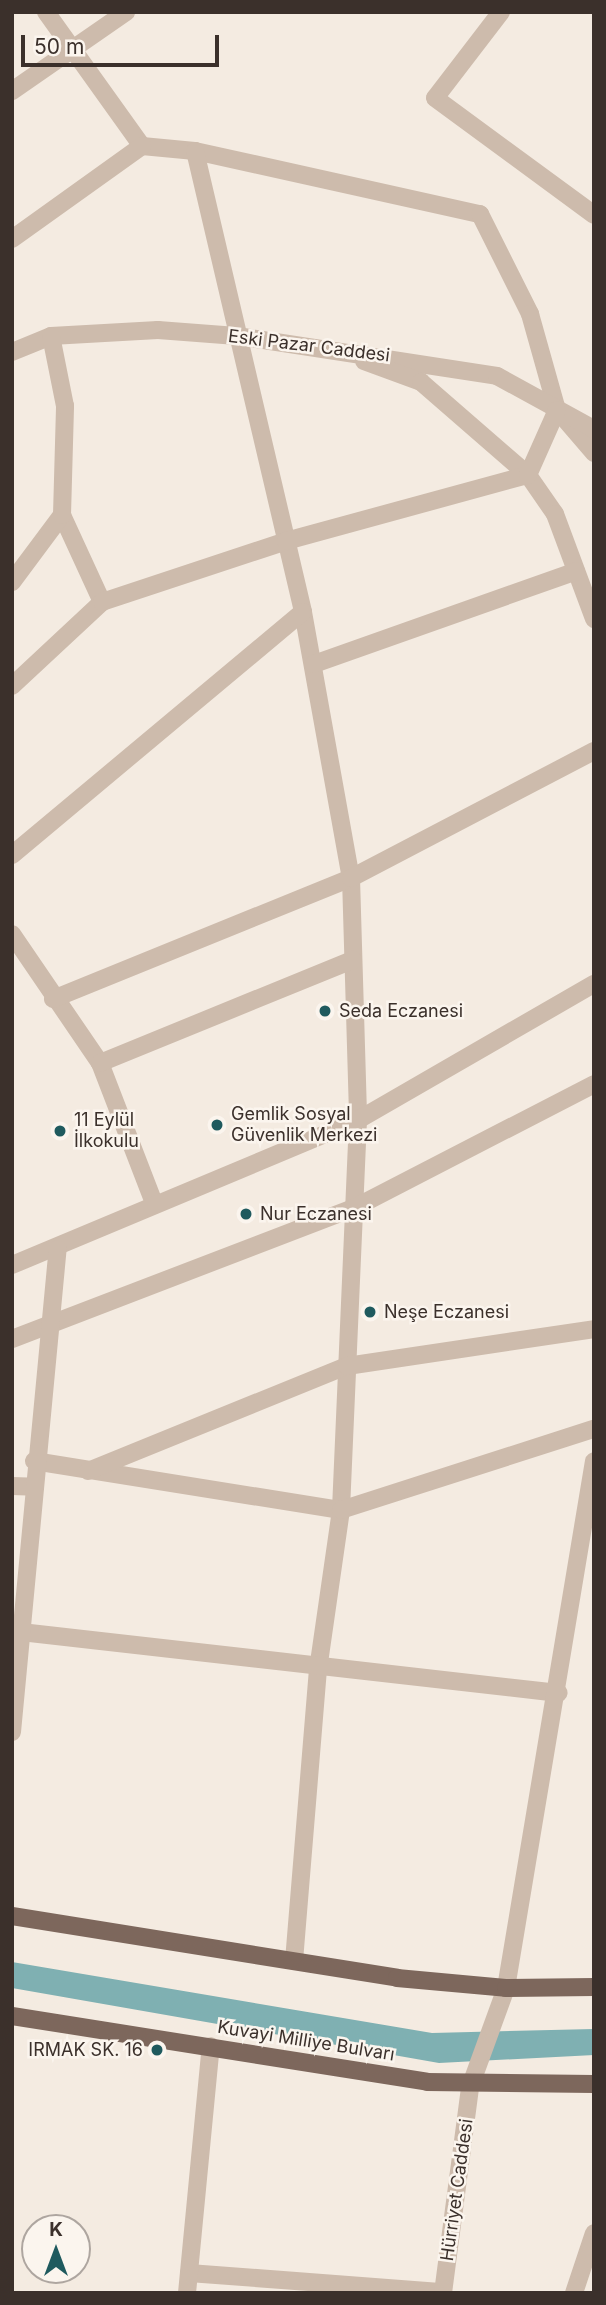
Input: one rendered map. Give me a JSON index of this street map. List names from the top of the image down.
{
  "streets": {
    "main road": ["Kuvayi Milliye Bulvarı"],
    "street": ["Eski Pazar Caddesi", "Hürriyet Caddesi"]
  },
  "crossings": [
    ["Kuvayi Milliye Bulvarı", "Hürriyet Caddesi"]
  ],
  "places": [
    "Seda Eczanesi",
    "Gemlik Sosyal Güvenlik Merkezi",
    "11 Eylül İlkokulu",
    "Nur Eczanesi",
    "Neşe Eczanesi",
    "IRMAK SK. 16"
  ],
  "scale_bar": "50 m",
  "north": "top"
}
